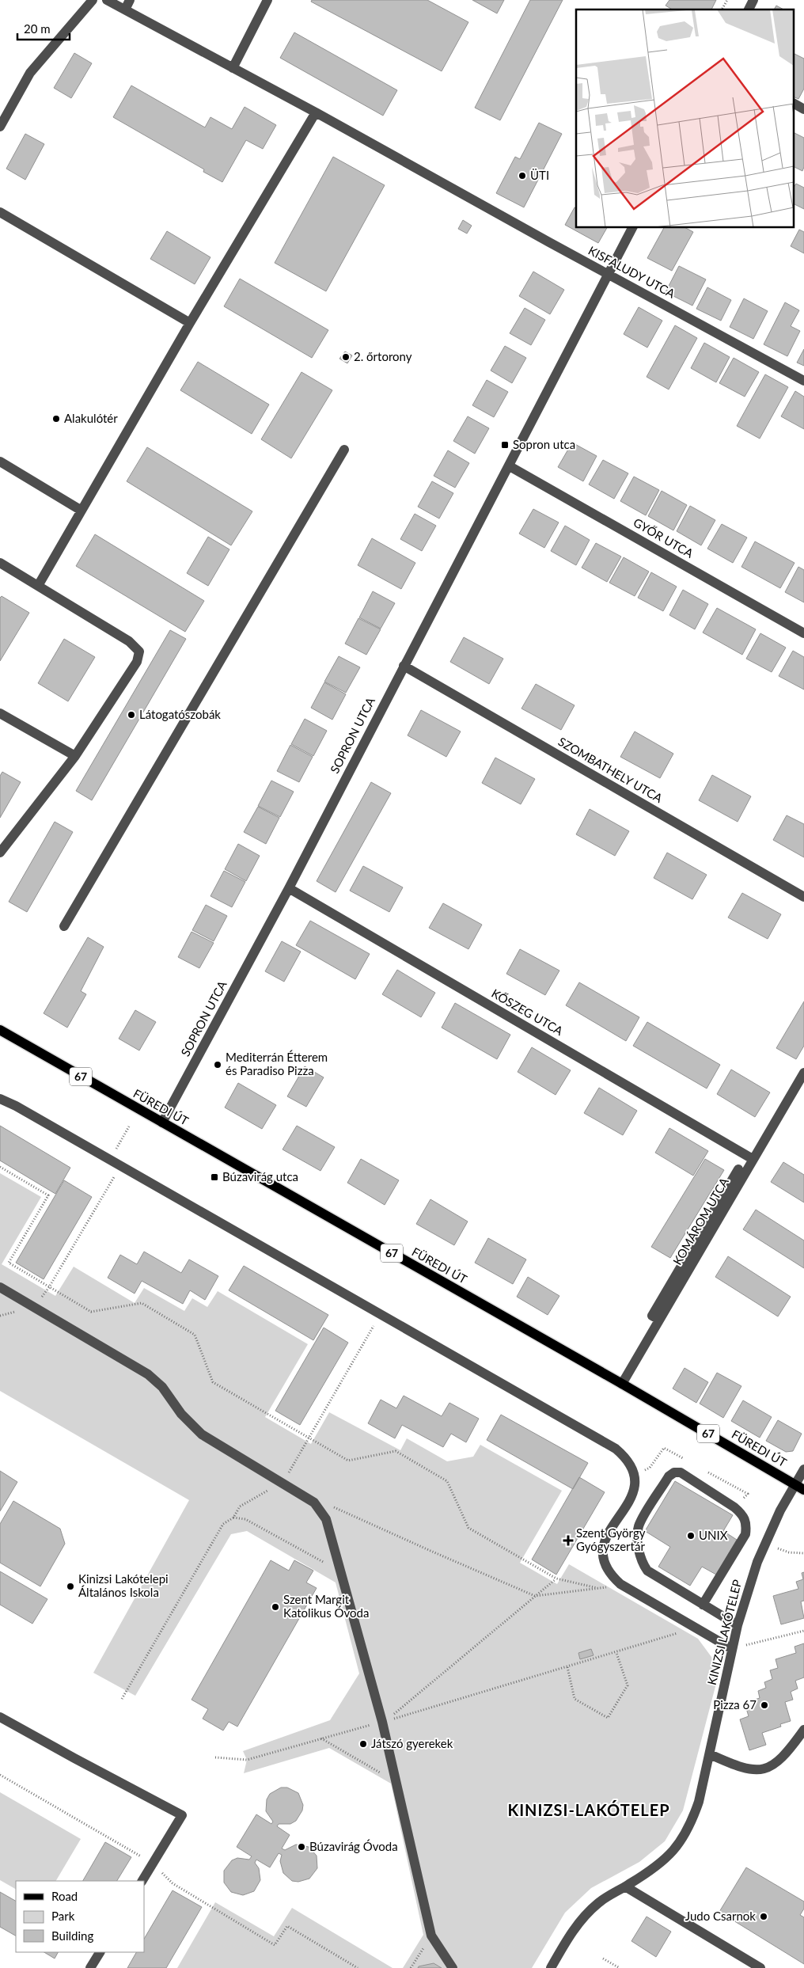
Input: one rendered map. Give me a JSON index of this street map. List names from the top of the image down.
{
  "streets": {
    "main road": ["67", "FÜREDI ÚT"],
    "street": [
      "KISFALUDY UTCA",
      "GYŐR UTCA",
      "SOPRON UTCA",
      "SZOMBATHELY UTCA",
      "KŐSZEG UTCA",
      "KOMÁROM UTCA",
      "KINIZSI LAKÓTELEP"
    ]
  },
  "crossings": [
    ["KISFALUDY UTCA", "SOPRON UTCA"],
    ["GYŐR UTCA", "SOPRON UTCA"],
    ["SOPRON UTCA", "SZOMBATHELY UTCA"],
    ["SOPRON UTCA", "KŐSZEG UTCA"],
    ["SOPRON UTCA", "FÜREDI ÚT"],
    ["KŐSZEG UTCA", "KOMÁROM UTCA"],
    ["FÜREDI ÚT", "KOMÁROM UTCA"],
    ["FÜREDI ÚT", "KINIZSI LAKÓTELEP"]
  ],
  "districts": ["KINIZSI-LAKÓTELEP"],
  "places": {
    "other": [
      "ÜTI",
      "2. őrtorony",
      "Alakulótér",
      "Látogatószobák",
      "Mediterrán Étterem és Paradiso Pizza",
      "UNIX",
      "Kinizsi Lakótelepi Általános Iskola",
      "Szent Margit Katolikus Óvoda",
      "Pizza 67",
      "Játszó gyerekek",
      "Búzavirág Óvoda",
      "Judo Csarnok"
    ],
    "transit": ["Sopron utca", "Búzavirág utca"],
    "health": ["Szent György Gyógyszertár"]
  },
  "legend": ["Road", "Park", "Building"],
  "scale_bar": "20 m"
}
